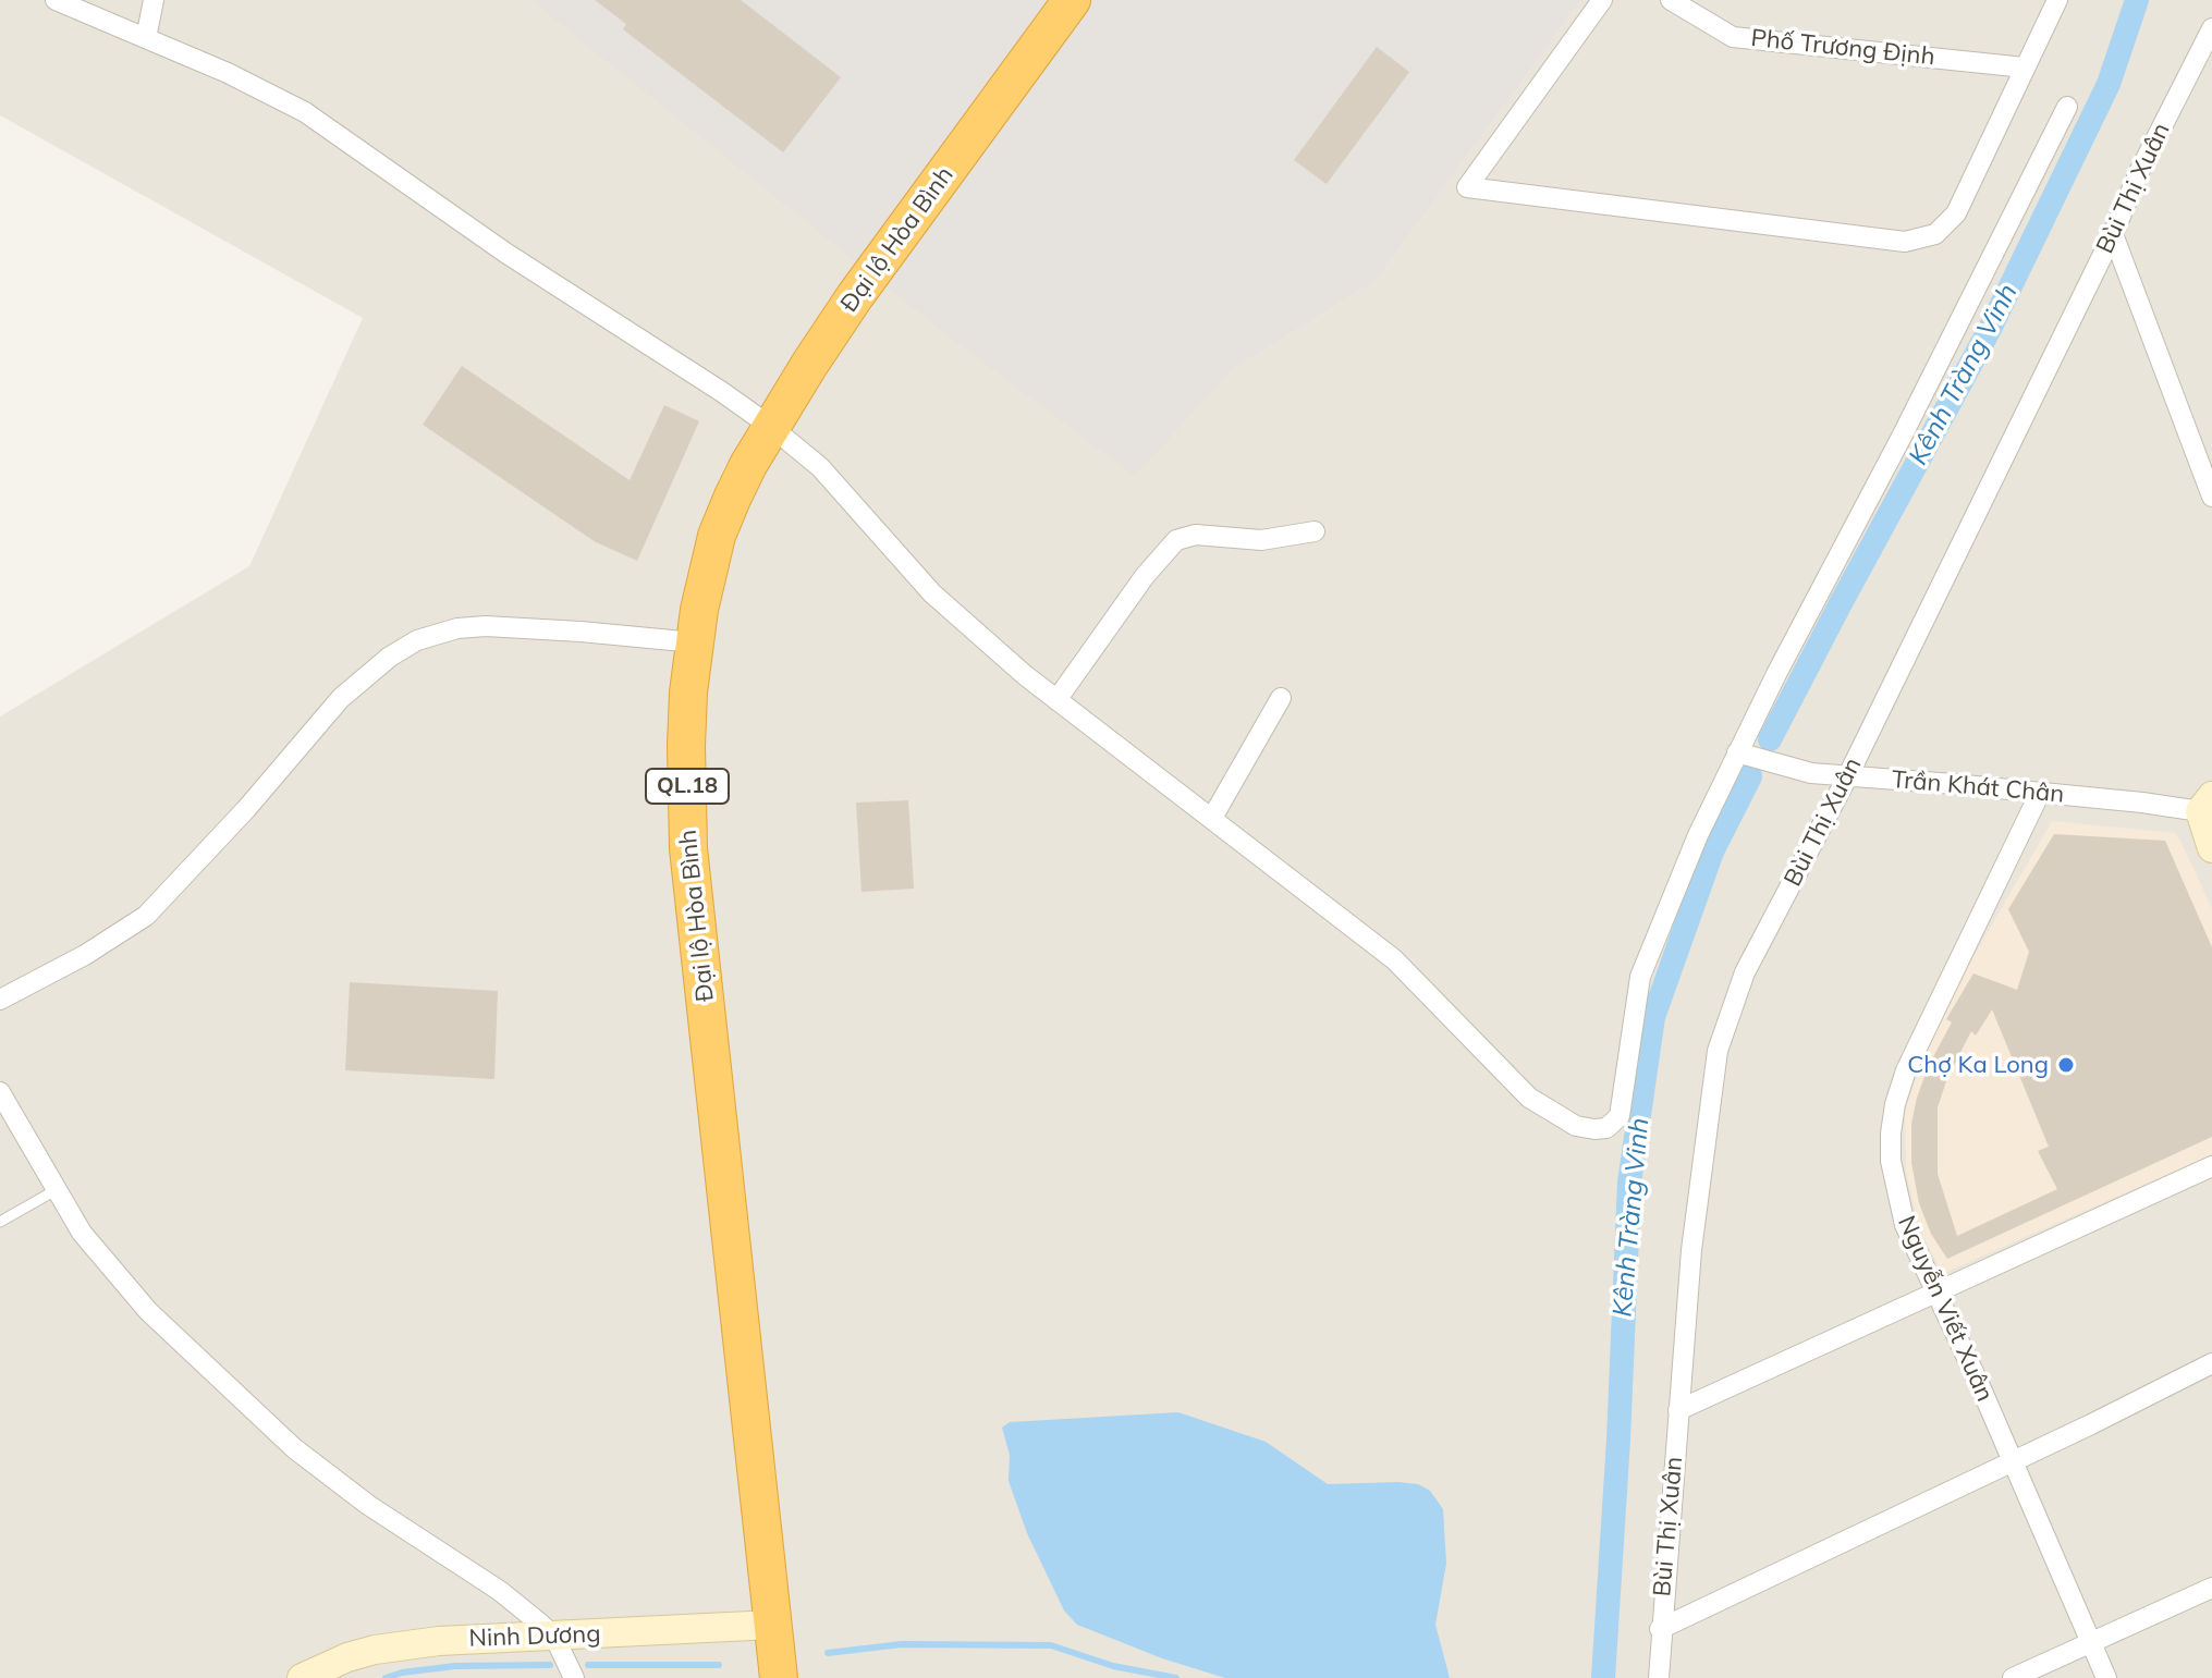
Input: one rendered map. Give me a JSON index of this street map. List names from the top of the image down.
{
  "streets": {
    "highway": ["Đại lộ Hòa Bình", "QL.18"],
    "street": [
      "Phố Trương Định",
      "Bùi Thị Xuân",
      "Trần Khát Chân",
      "Nguyễn Viết Xuân",
      "Ninh Dương"
    ]
  },
  "crossings": [
    ["Bùi Thị Xuân", "Trần Khát Chân"],
    ["Đại lộ Hòa Bình", "Ninh Dương"],
    ["Trần Khát Chân", "Nguyễn Viết Xuân"]
  ],
  "water": ["Kênh Tràng Vinh"],
  "places": ["Chợ Ka Long"]
}
